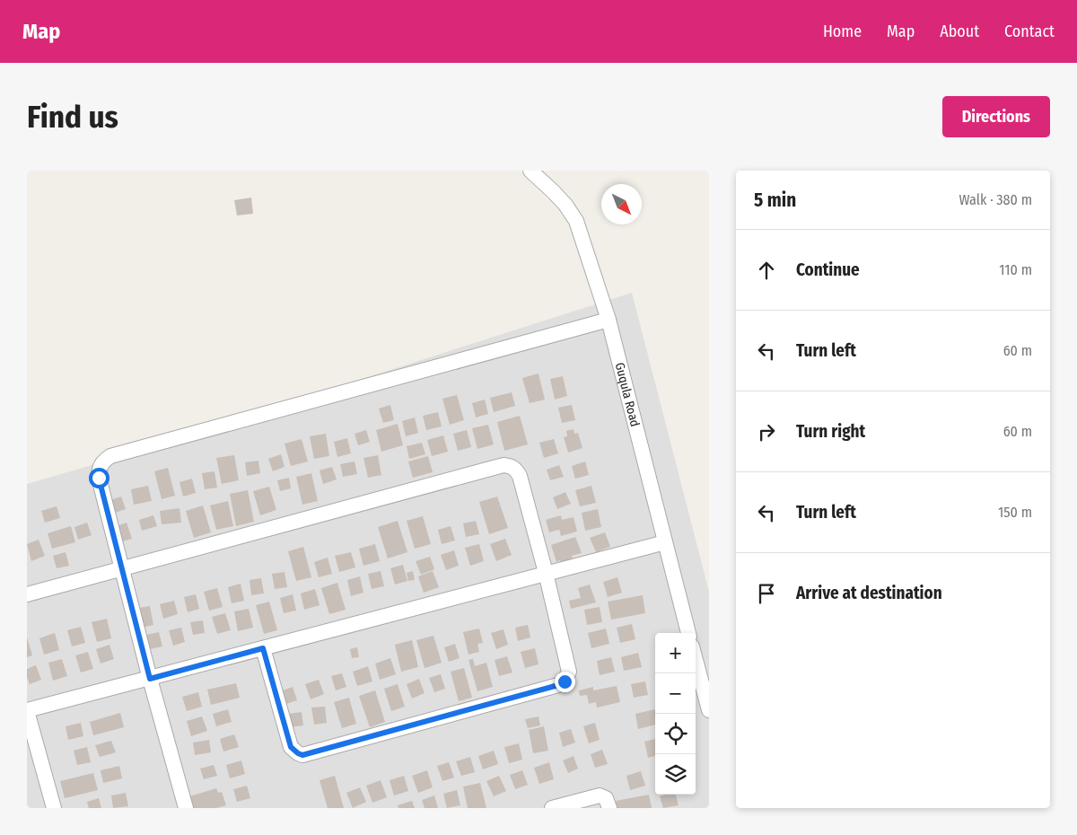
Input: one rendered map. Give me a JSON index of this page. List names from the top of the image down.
{
  "streets": {
    "street": ["Guqula Road"]
  },
  "north": "bottom right",
  "page": {
    "header": "Map",
    "nav": [
      "Home",
      "Map",
      "About",
      "Contact"
    ],
    "buttons": "Directions",
    "title": "Find us",
    "heading": ["5 min", "Walk · 380 m"],
    "list": [
      ["Continue", "110 m"],
      ["Turn left", "60 m"],
      ["Turn right", "60 m"],
      ["Turn left", "150 m"],
      "Arrive at destination"
    ],
    "map_buttons": ["+", "−"]
  }
}
